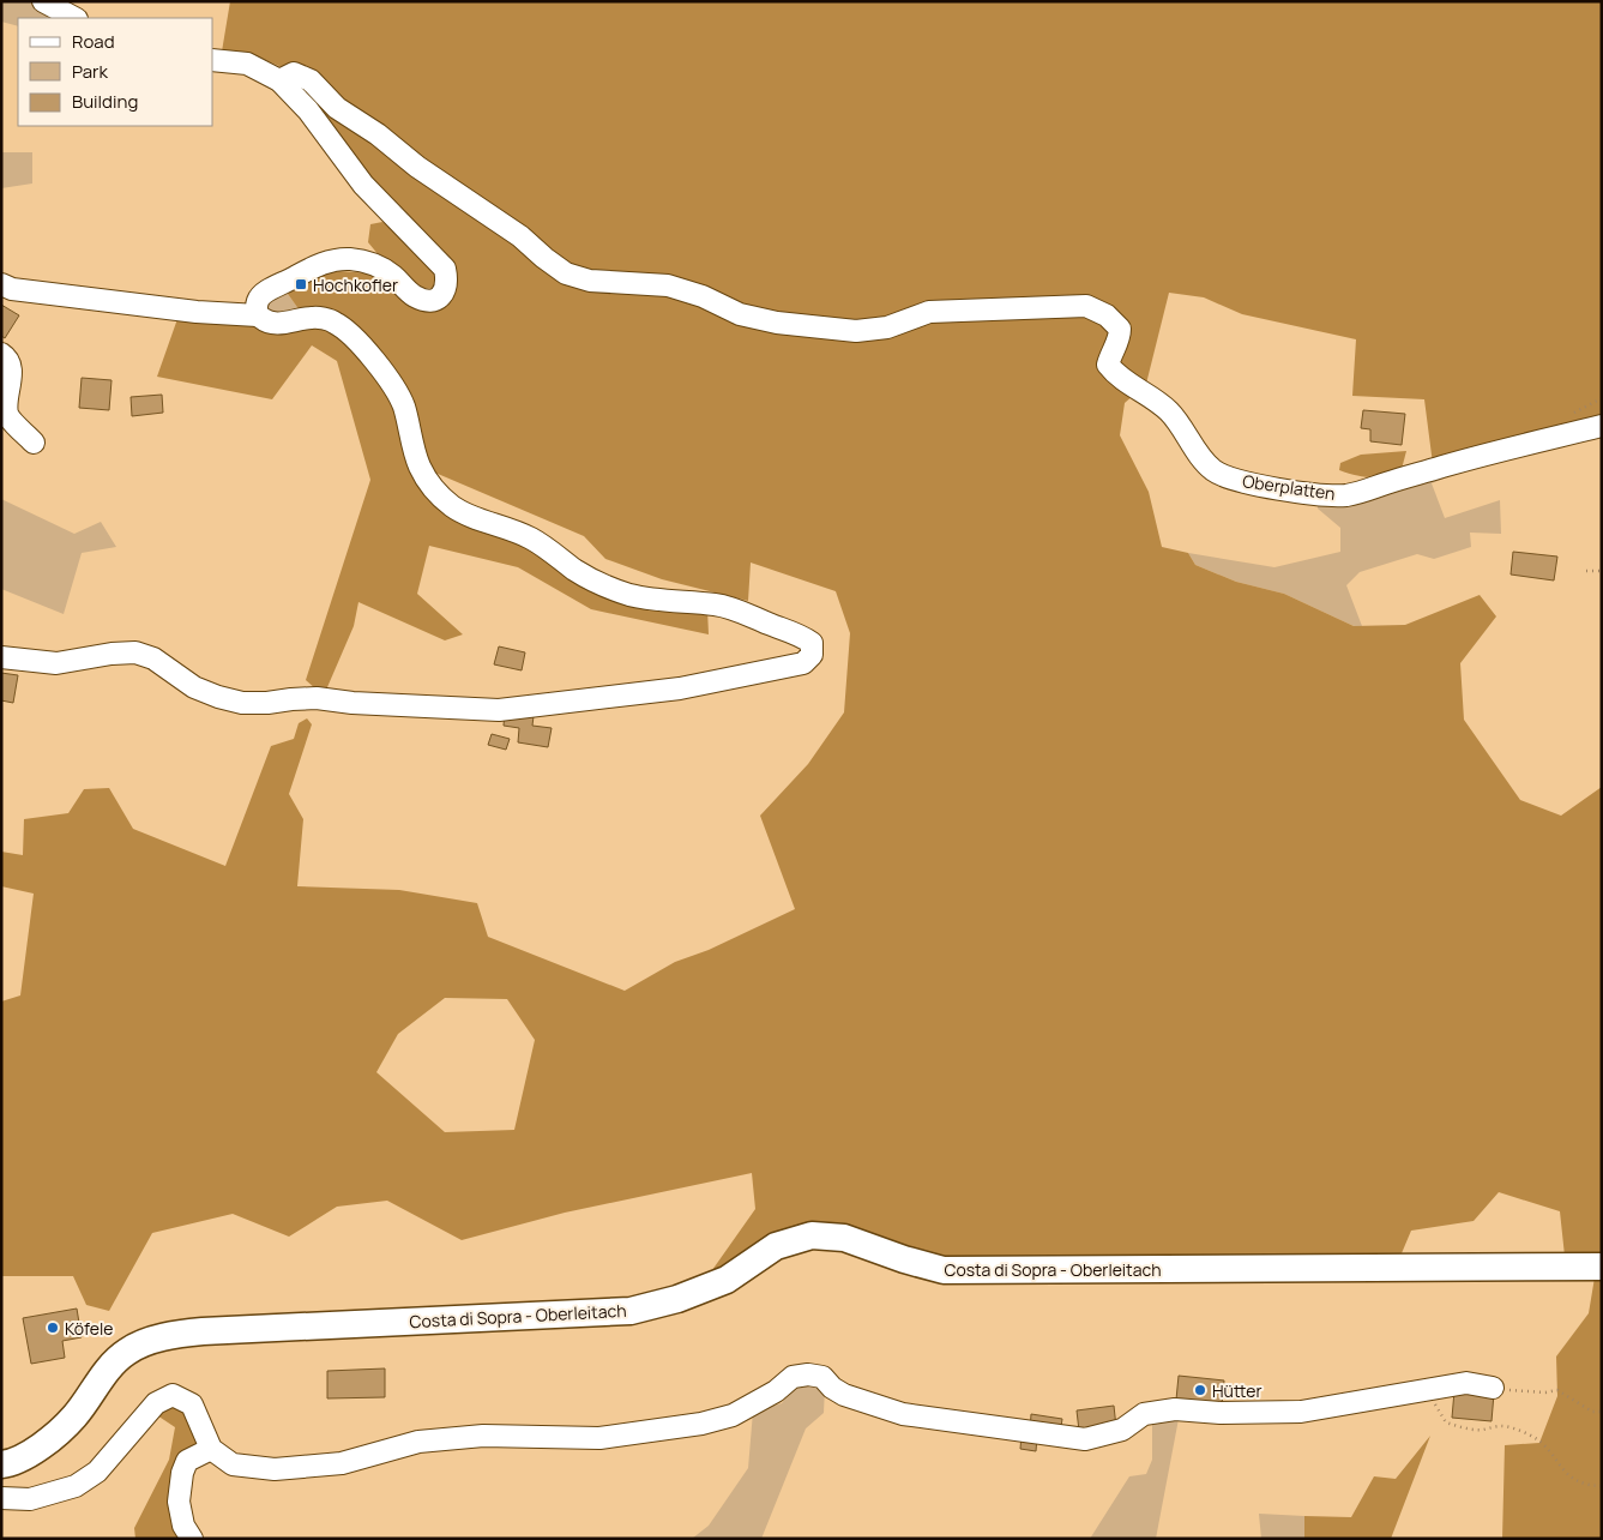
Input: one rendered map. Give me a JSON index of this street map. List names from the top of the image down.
{
  "streets": {
    "main road": ["Costa di Sopra - Oberleitach"],
    "street": ["Oberplatten"]
  },
  "places": {
    "transit": ["Hochkofler"],
    "other": ["Köfele", "Hütter"]
  },
  "legend": ["Road", "Park", "Building"]
}
